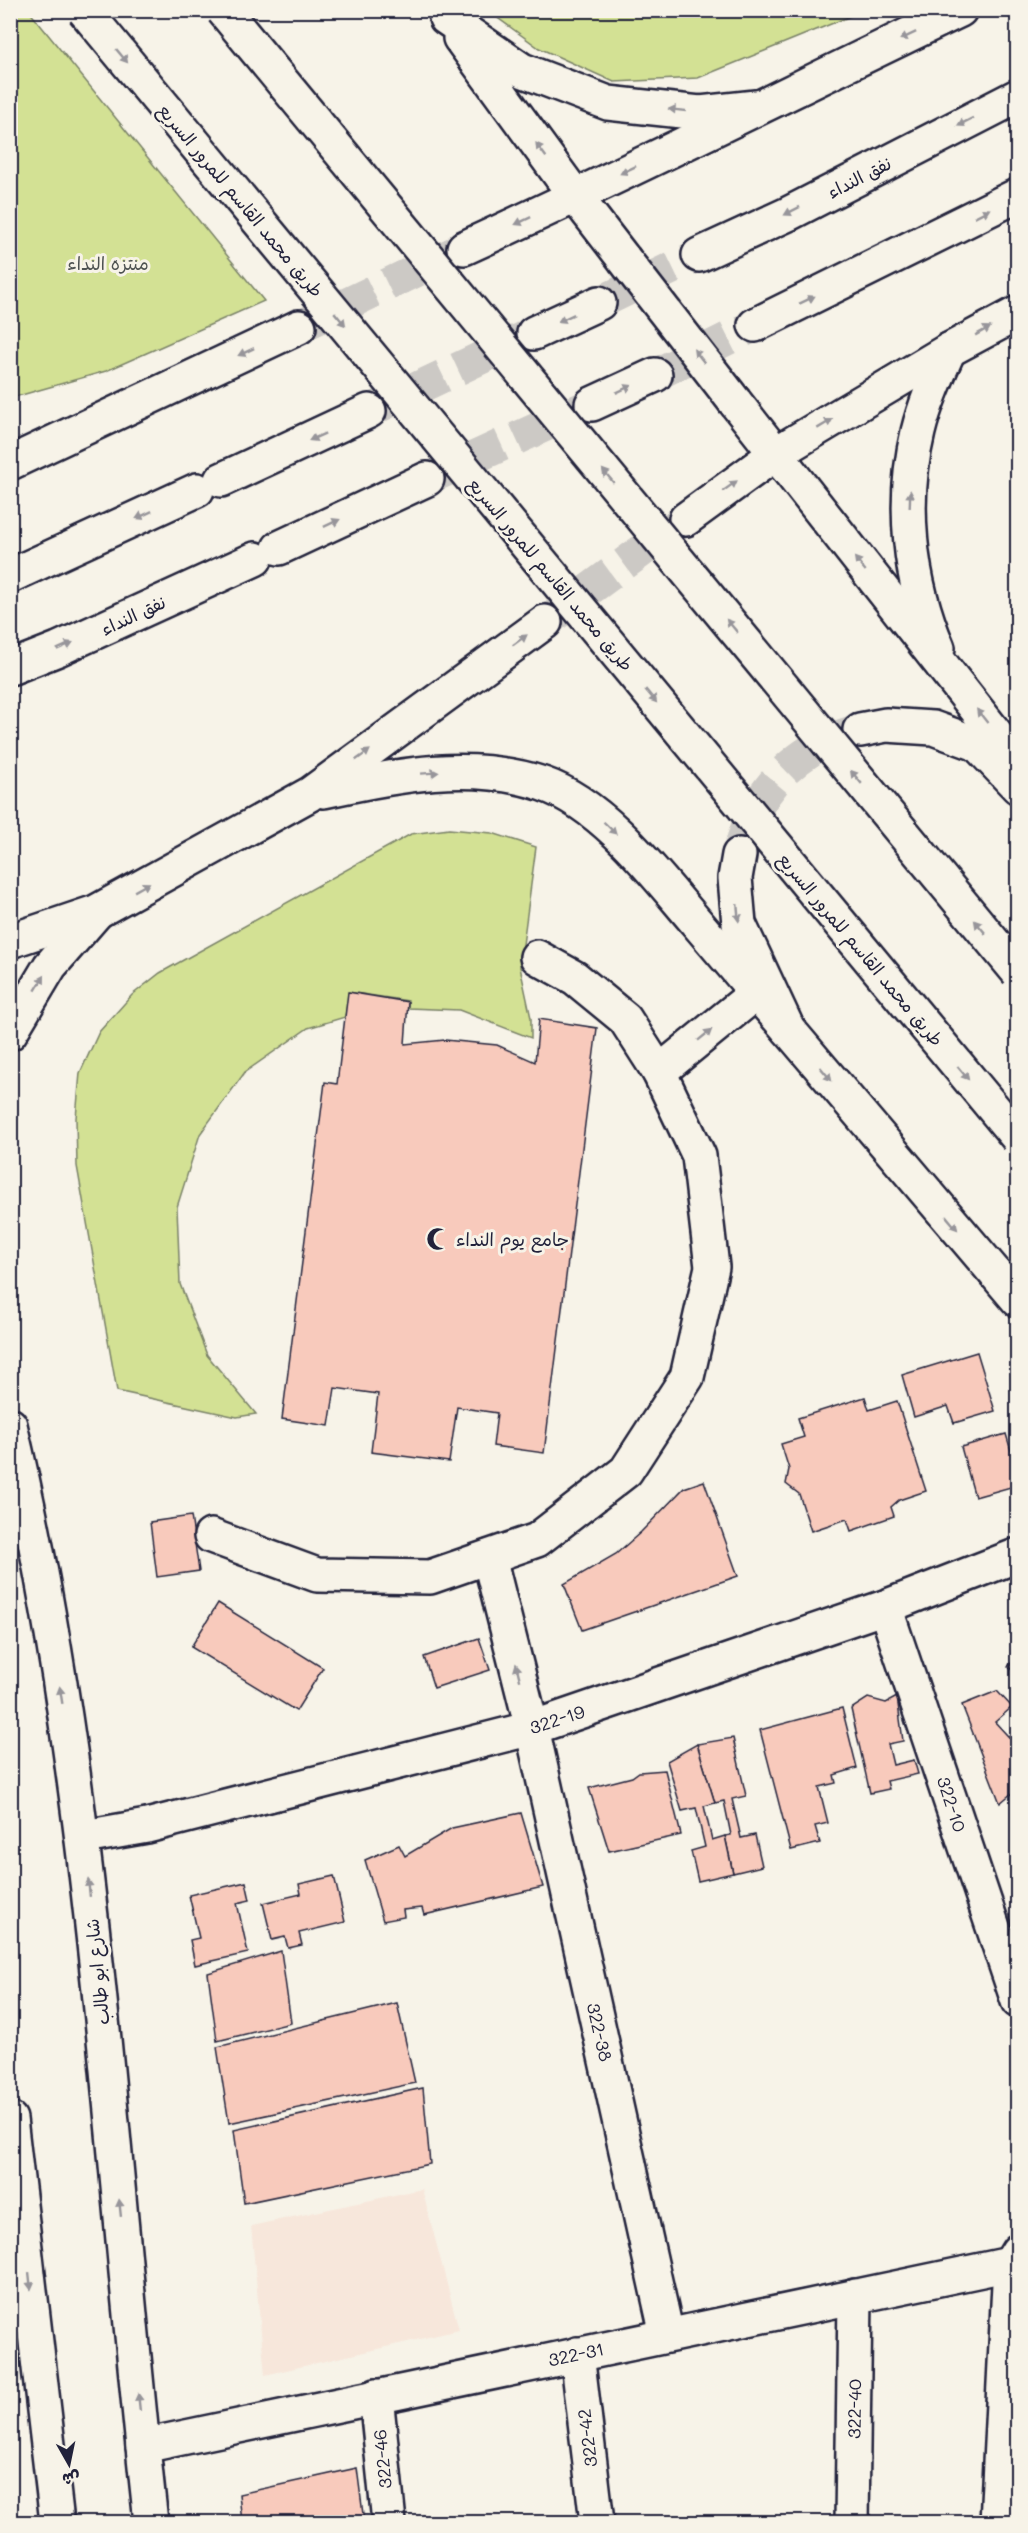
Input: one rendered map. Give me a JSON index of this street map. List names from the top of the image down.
{
  "streets": {
    "main road": [
      "نفق النداء",
      "طريق محمد القاسم للمرور السريع",
      "322-19",
      "322-10",
      "شارع ابو طالب",
      "322-38",
      "322-31",
      "322-40",
      "322-42",
      "322-46"
    ]
  },
  "crossings": [
    ["322-19", "322-10"],
    ["322-19", "شارع ابو طالب"],
    ["322-19", "322-38"],
    ["شارع ابو طالب", "322-31"],
    ["322-38", "322-31"],
    ["322-31", "322-40"],
    ["322-31", "322-42"],
    ["322-31", "322-46"]
  ],
  "parks": ["منتزه النداء"],
  "places": {
    "mosque": ["جامع يوم النداء"]
  },
  "north": "bottom"
}
